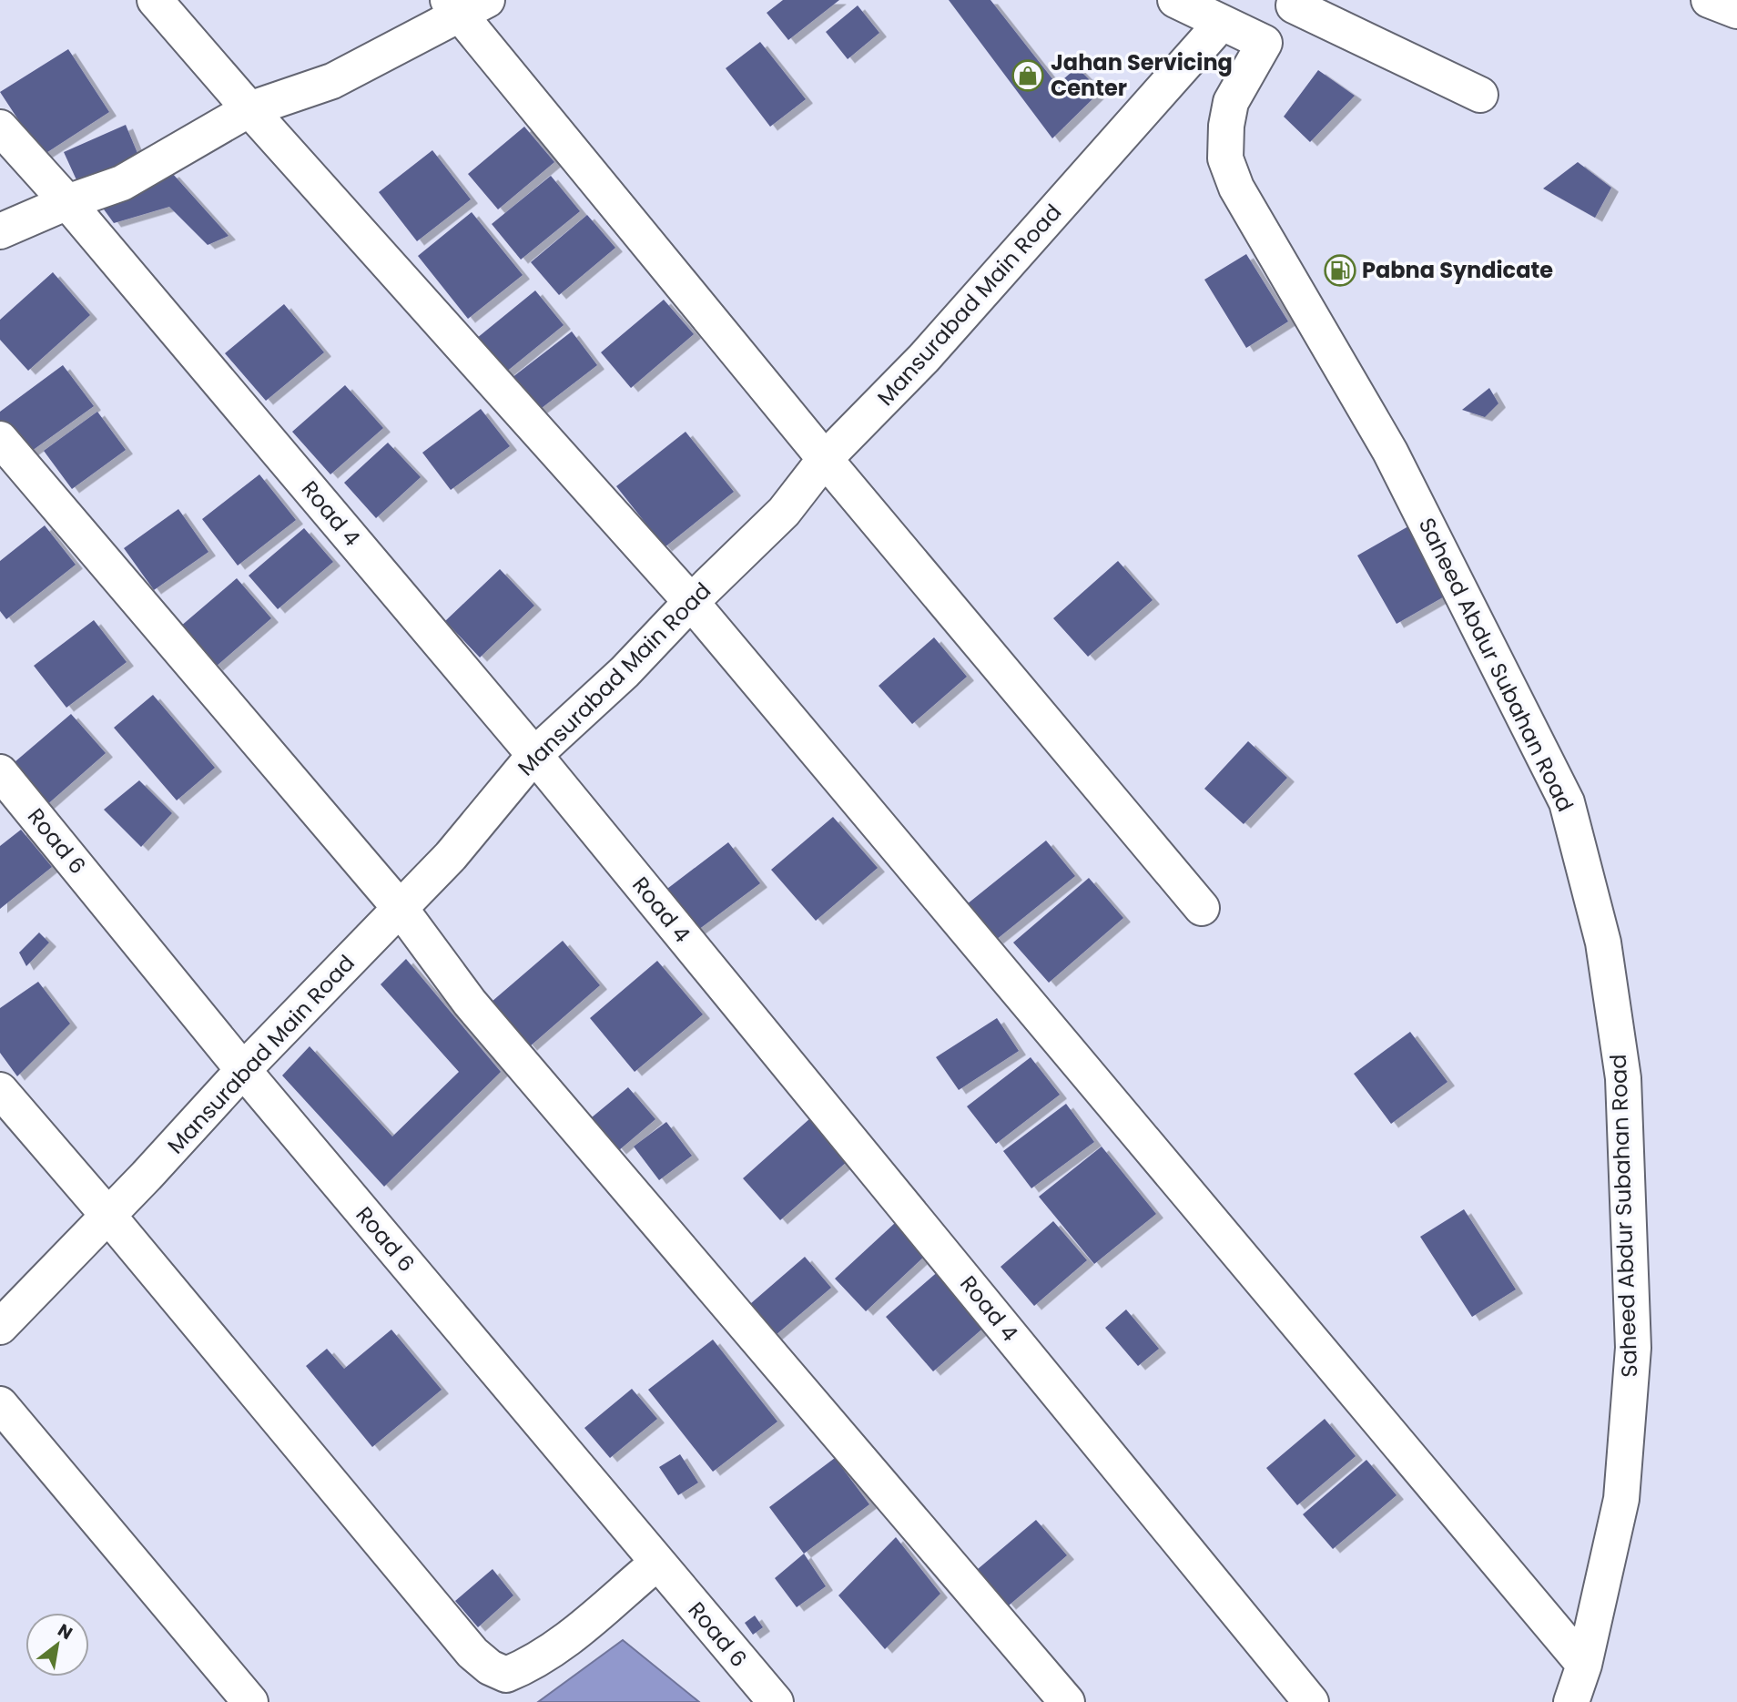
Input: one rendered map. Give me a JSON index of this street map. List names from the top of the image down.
{
  "streets": {
    "main road": [
      "Mansurabad Main Road",
      "Road 4",
      "Saheed Abdur Subahan Road",
      "Road 6"
    ]
  },
  "crossings": [
    ["Mansurabad Main Road", "Road 4"],
    ["Mansurabad Main Road", "Road 6"]
  ],
  "places": {
    "shop": ["Jahan Servicing Center"],
    "fuel station": ["Pabna Syndicate"]
  },
  "north": "top right"
}
